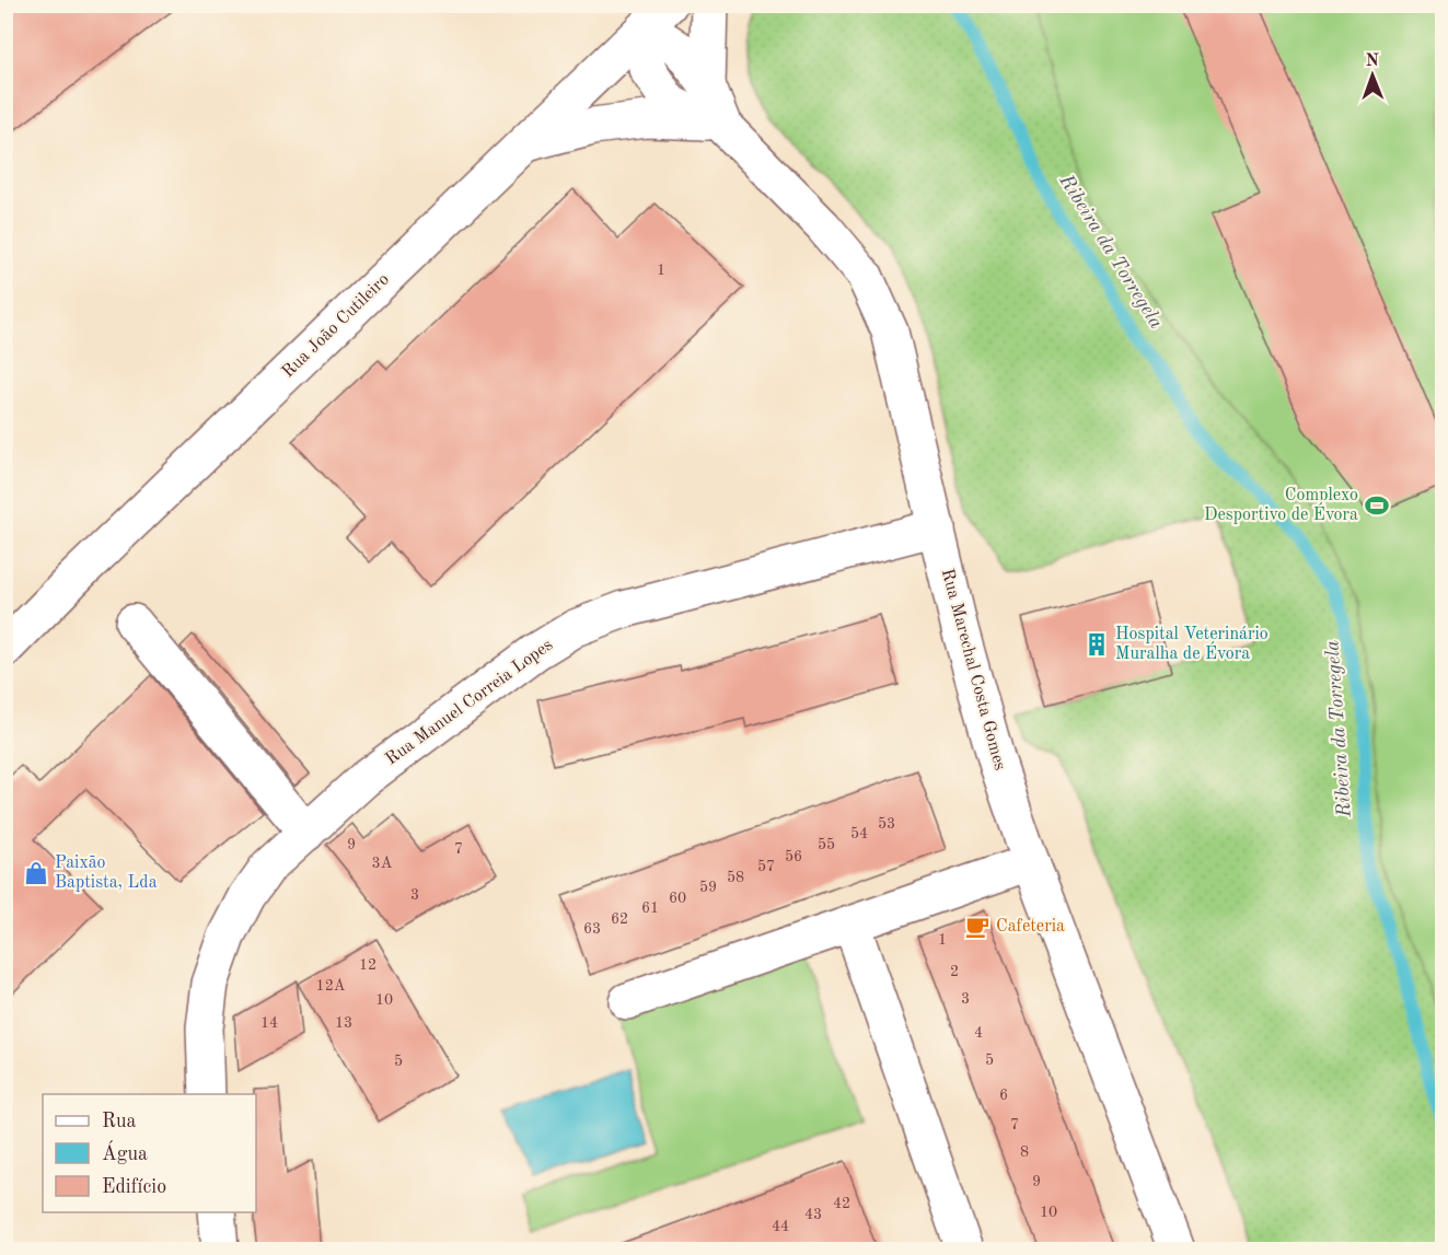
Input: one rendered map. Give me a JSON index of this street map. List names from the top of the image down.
{
  "streets": {
    "street": ["Rua João Cutileiro", "Rua Marechal Costa Gomes", "Rua Manuel Correia Lopes"]
  },
  "crossings": [
    ["Rua Marechal Costa Gomes", "Rua Manuel Correia Lopes"]
  ],
  "water": ["Ribeira da Torregela"],
  "places": {
    "sports": ["Complexo Desportivo de Évora"],
    "building": ["Hospital Veterinário Muralha de Évora"],
    "shop": ["Paixão Baptista, Lda"],
    "cafe": ["Cafeteria"]
  },
  "house_numbers": [
    "1",
    "53",
    "54",
    "9",
    "55",
    "7",
    "56",
    "3A",
    "57",
    "58",
    "59",
    "3",
    "60",
    "61",
    "62",
    "63",
    "1",
    "12",
    "2",
    "12A",
    "3",
    "10",
    "14",
    "13",
    "4",
    "5",
    "5",
    "6",
    "7",
    "8",
    "9",
    "42",
    "10",
    "43",
    "44"
  ],
  "legend": ["Rua", "Água", "Edifício"],
  "north": "top"
}
